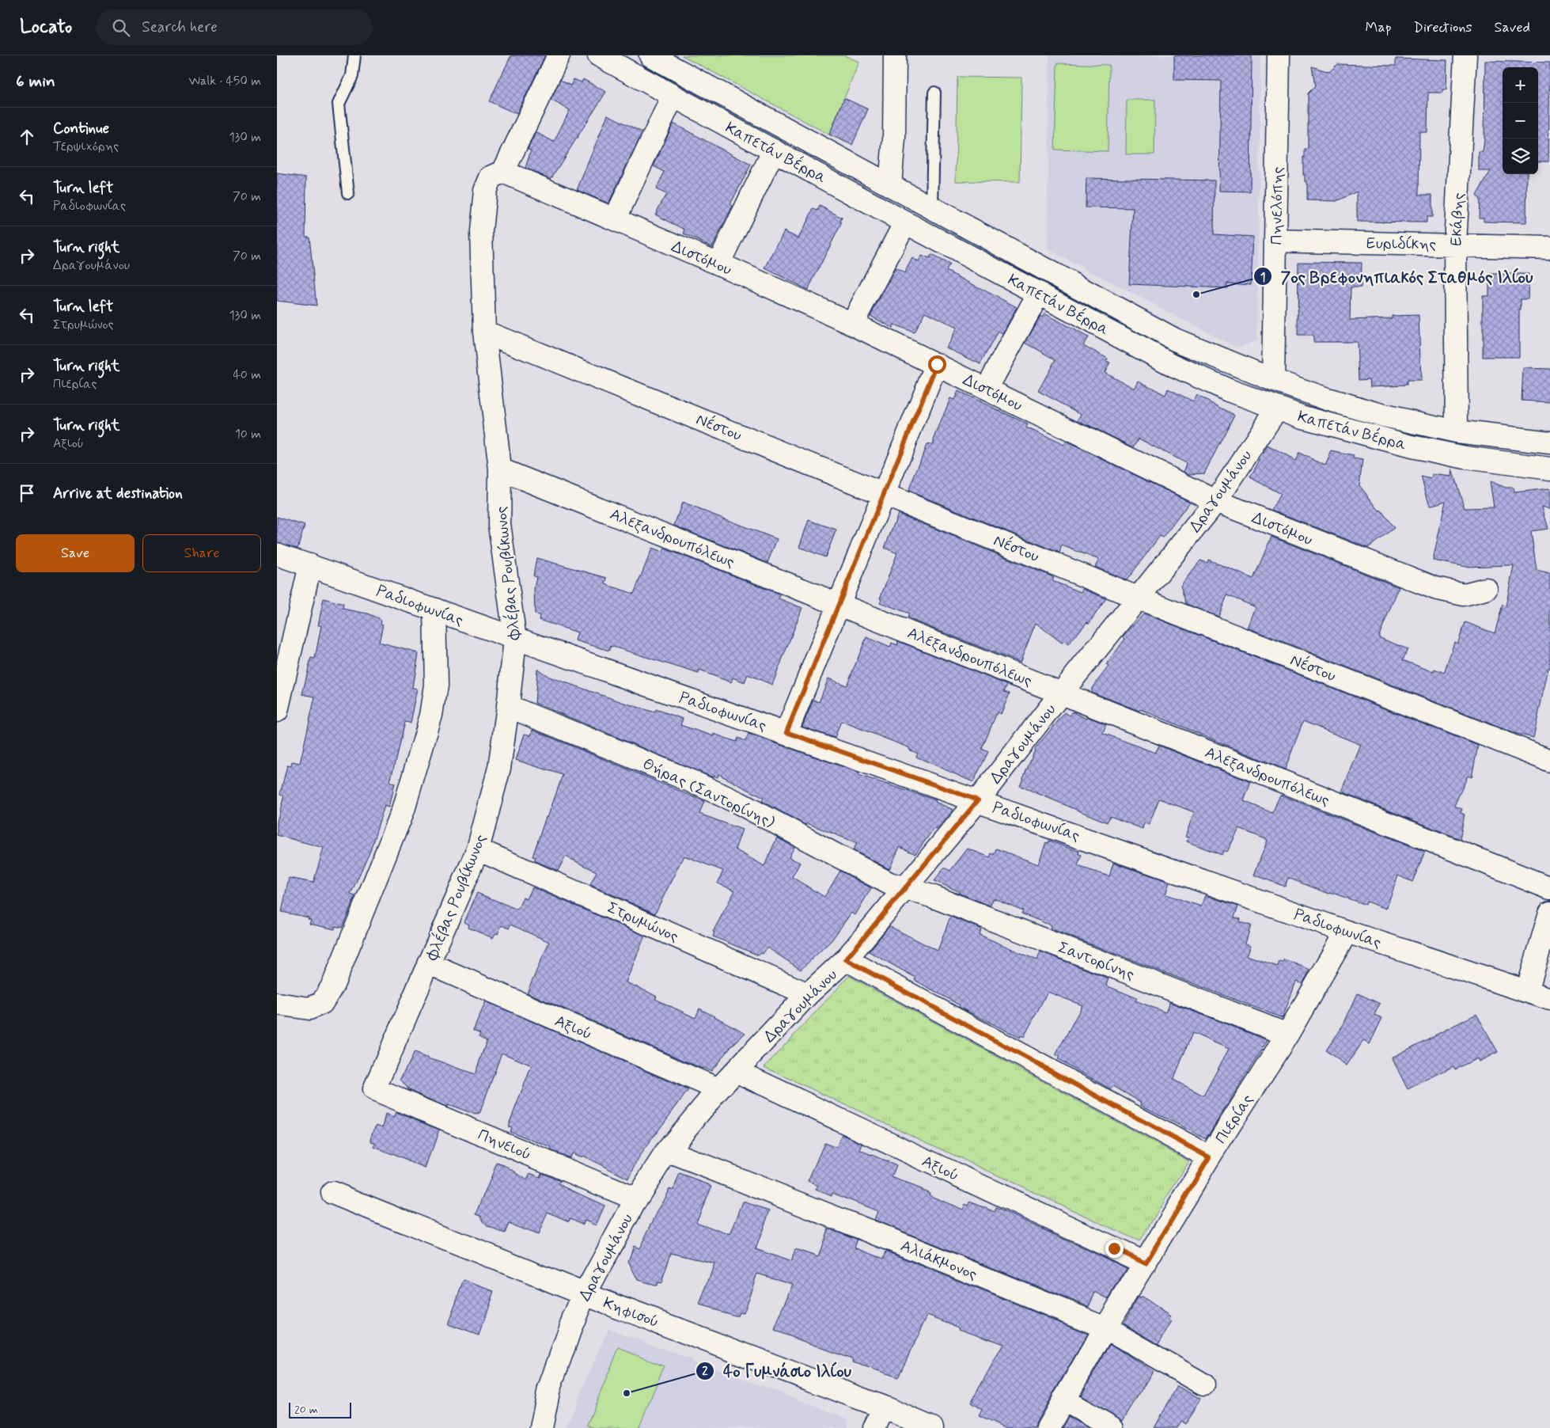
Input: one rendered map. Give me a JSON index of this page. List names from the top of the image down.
{
  "streets": {
    "street": [
      "Καπετάν Βέρρα",
      "Πηνελόπης",
      "Εκάβης",
      "Ευριδίκης",
      "Διστόμου",
      "Νέστου",
      "Δραγουμάνου",
      "Αλεξανδρουπόλεως",
      "Φλέβας Ρουβίκωνος",
      "Ραδιοφωνίας",
      "Θήρας (Σαντορίνης)",
      "Στρυμώνος",
      "Σαντορίνης",
      "Αξιού",
      "Πιερίας",
      "Πηνειού",
      "Αλιάκμονος",
      "Κηφισού"
    ]
  },
  "crossings": [
    ["Καπετάν Βέρρα", "Πηνελόπης"],
    ["Καπετάν Βέρρα", "Εκάβης"],
    ["Καπετάν Βέρρα", "Δραγουμάνου"],
    ["Πηνελόπης", "Ευριδίκης"],
    ["Εκάβης", "Ευριδίκης"],
    ["Διστόμου", "Δραγουμάνου"],
    ["Διστόμου", "Φλέβας Ρουβίκωνος"],
    ["Νέστου", "Δραγουμάνου"],
    ["Νέστου", "Φλέβας Ρουβίκωνος"],
    ["Δραγουμάνου", "Αλεξανδρουπόλεως"],
    ["Δραγουμάνου", "Ραδιοφωνίας"],
    ["Δραγουμάνου", "Θήρας (Σαντορίνης)"],
    ["Δραγουμάνου", "Στρυμώνος"],
    ["Δραγουμάνου", "Σαντορίνης"],
    ["Δραγουμάνου", "Αξιού"],
    ["Δραγουμάνου", "Πηνειού"],
    ["Δραγουμάνου", "Αλιάκμονος"],
    ["Δραγουμάνου", "Κηφισού"],
    ["Αλεξανδρουπόλεως", "Φλέβας Ρουβίκωνος"],
    ["Φλέβας Ρουβίκωνος", "Ραδιοφωνίας"],
    ["Φλέβας Ρουβίκωνος", "Θήρας (Σαντορίνης)"],
    ["Φλέβας Ρουβίκωνος", "Στρυμώνος"],
    ["Φλέβας Ρουβίκωνος", "Αξιού"],
    ["Φλέβας Ρουβίκωνος", "Πηνειού"],
    ["Ραδιοφωνίας", "Πιερίας"],
    ["Θήρας (Σαντορίνης)", "Σαντορίνης"],
    ["Σαντορίνης", "Πιερίας"],
    ["Αξιού", "Πιερίας"],
    ["Πιερίας", "Αλιάκμονος"]
  ],
  "places": ["7ος Βρεφονηπιακός Σταθμός Ιλίου", "4ο Γυμνάσιο Ιλίου"],
  "scale_bar": "20 m",
  "page": {
    "header": "Locato",
    "search": "Search here",
    "nav": ["Map", "Directions", "Saved"],
    "heading": ["6 min", "Walk · 450 m"],
    "map_buttons": ["+", "−"],
    "list": [
      ["Continue", "Τερψιχόρης", "130 m"],
      ["Turn left", "Ραδιοφωνίας", "70 m"],
      ["Turn right", "Δραγουμάνου", "70 m"],
      ["Turn left", "Στρυμώνος", "130 m"],
      ["Turn right", "Πιερίας", "40 m"],
      ["Turn right", "Αξιού", "10 m"],
      "Arrive at destination"
    ],
    "buttons": ["Save", "Share"],
    "scale": "20 m"
  }
}
